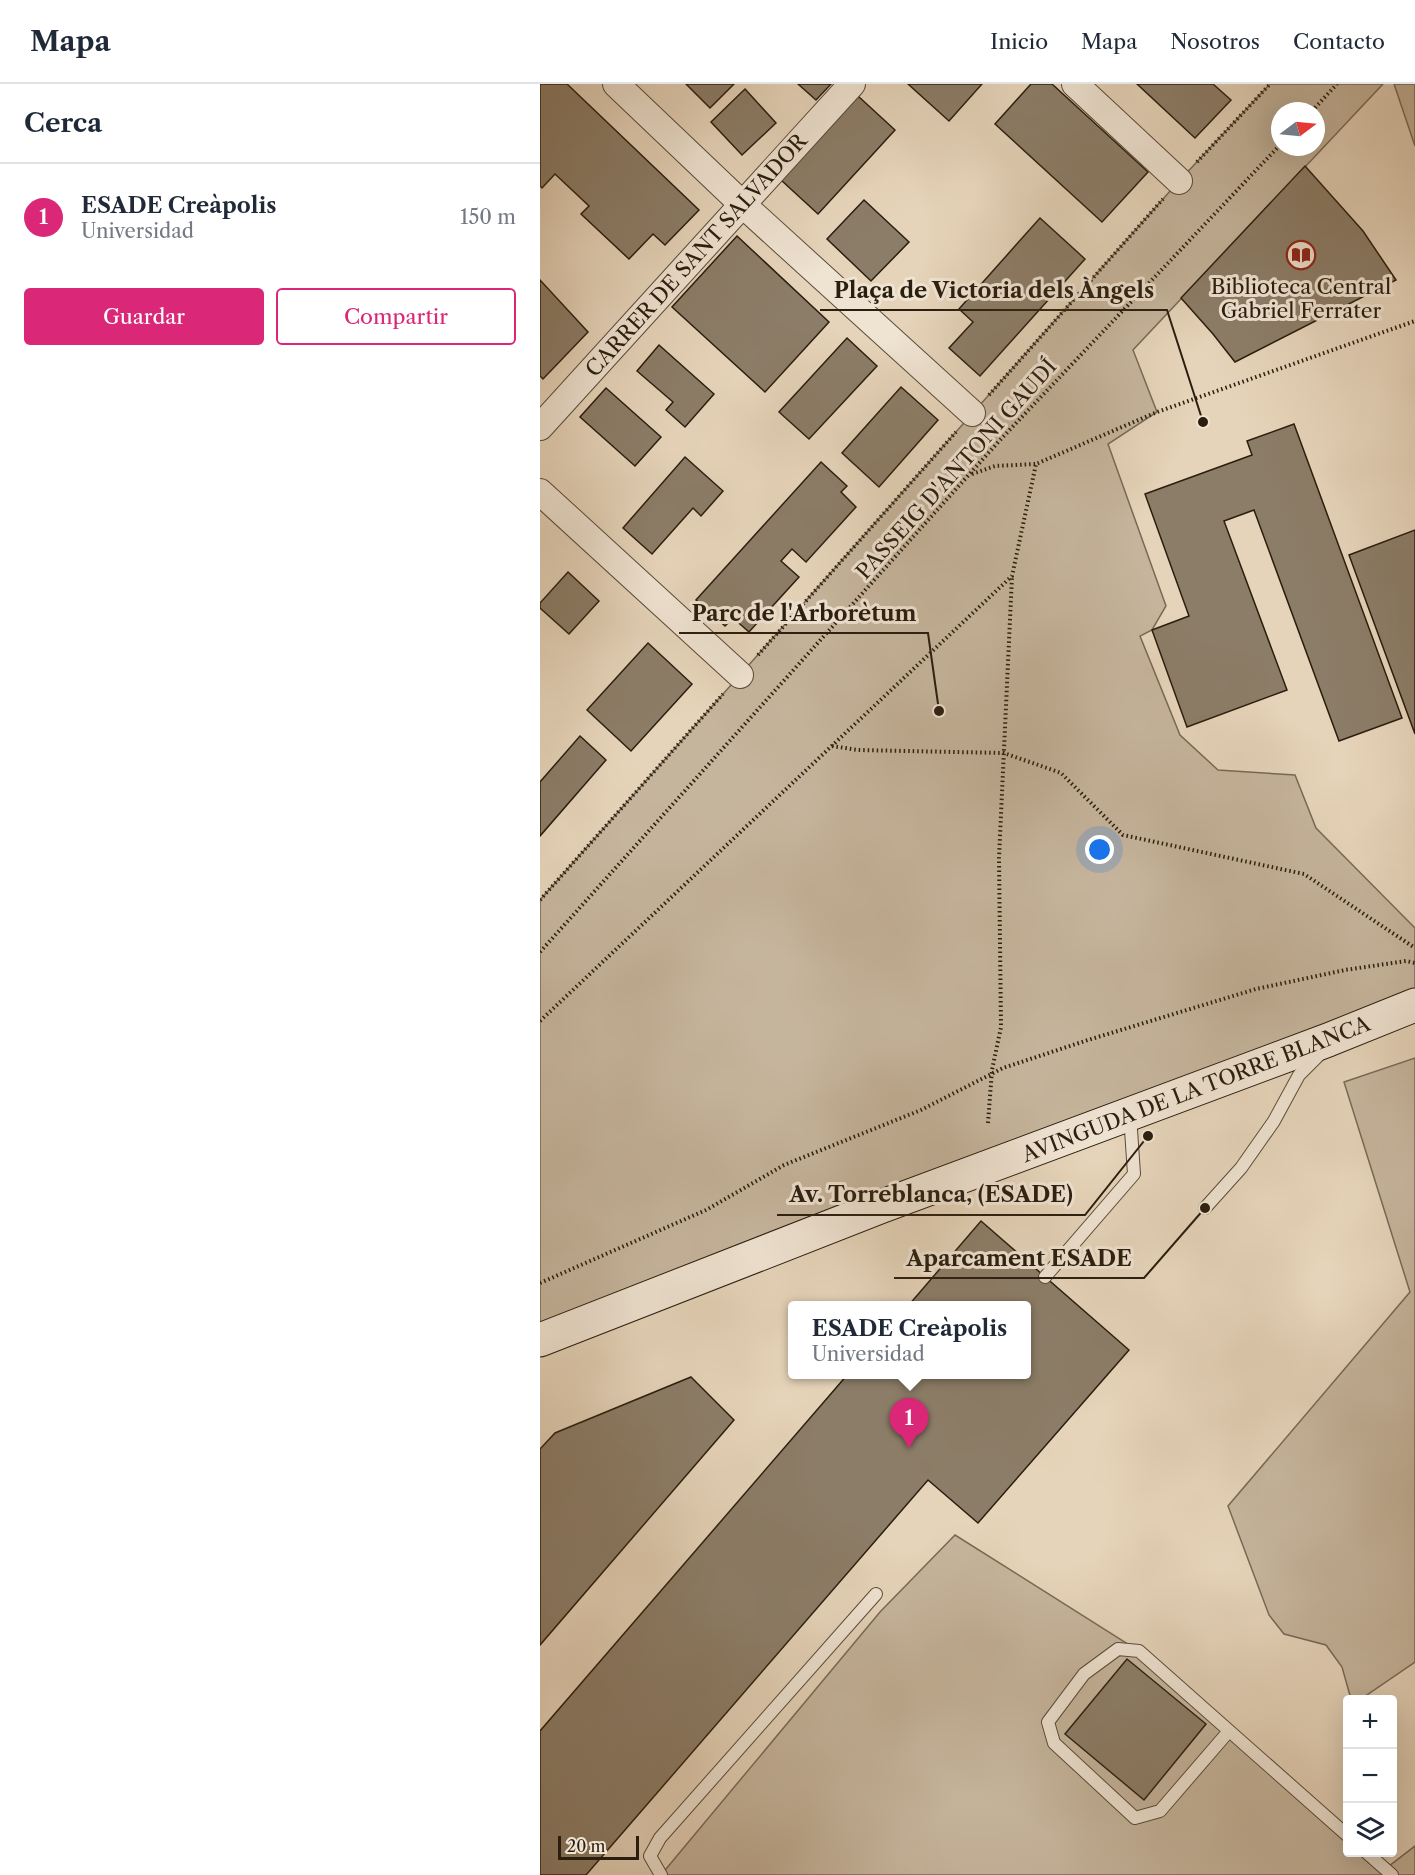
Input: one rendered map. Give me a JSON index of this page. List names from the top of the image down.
{
  "streets": {
    "main road": ["AVINGUDA DE LA TORRE BLANCA"],
    "street": ["CARRER DE SANT SALVADOR"],
    "path": ["PASSEIG D'ANTONI GAUDÍ"]
  },
  "places": {
    "library": ["Biblioteca Central Gabriel Ferrater"],
    "other": [
      "Plaça de Victoria dels Àngels",
      "Parc de l'Arborètum",
      "Av. Torreblanca, (ESADE)",
      "Aparcament ESADE"
    ]
  },
  "scale_bar": "20 m",
  "north": "right",
  "page": {
    "header": "Mapa",
    "nav": [
      "Inicio",
      "Mapa",
      "Nosotros",
      "Contacto"
    ],
    "heading": "Cerca",
    "list": [
      {
        "mark": "1",
        "name": "ESADE Creàpolis",
        "note": "Universidad",
        "value": "150 m"
      }
    ],
    "buttons": ["Guardar", "Compartir"],
    "popup": ["ESADE Creàpolis", "Universidad"],
    "pins": "1",
    "map_buttons": ["+", "−"],
    "scale": "20 m"
  }
}
